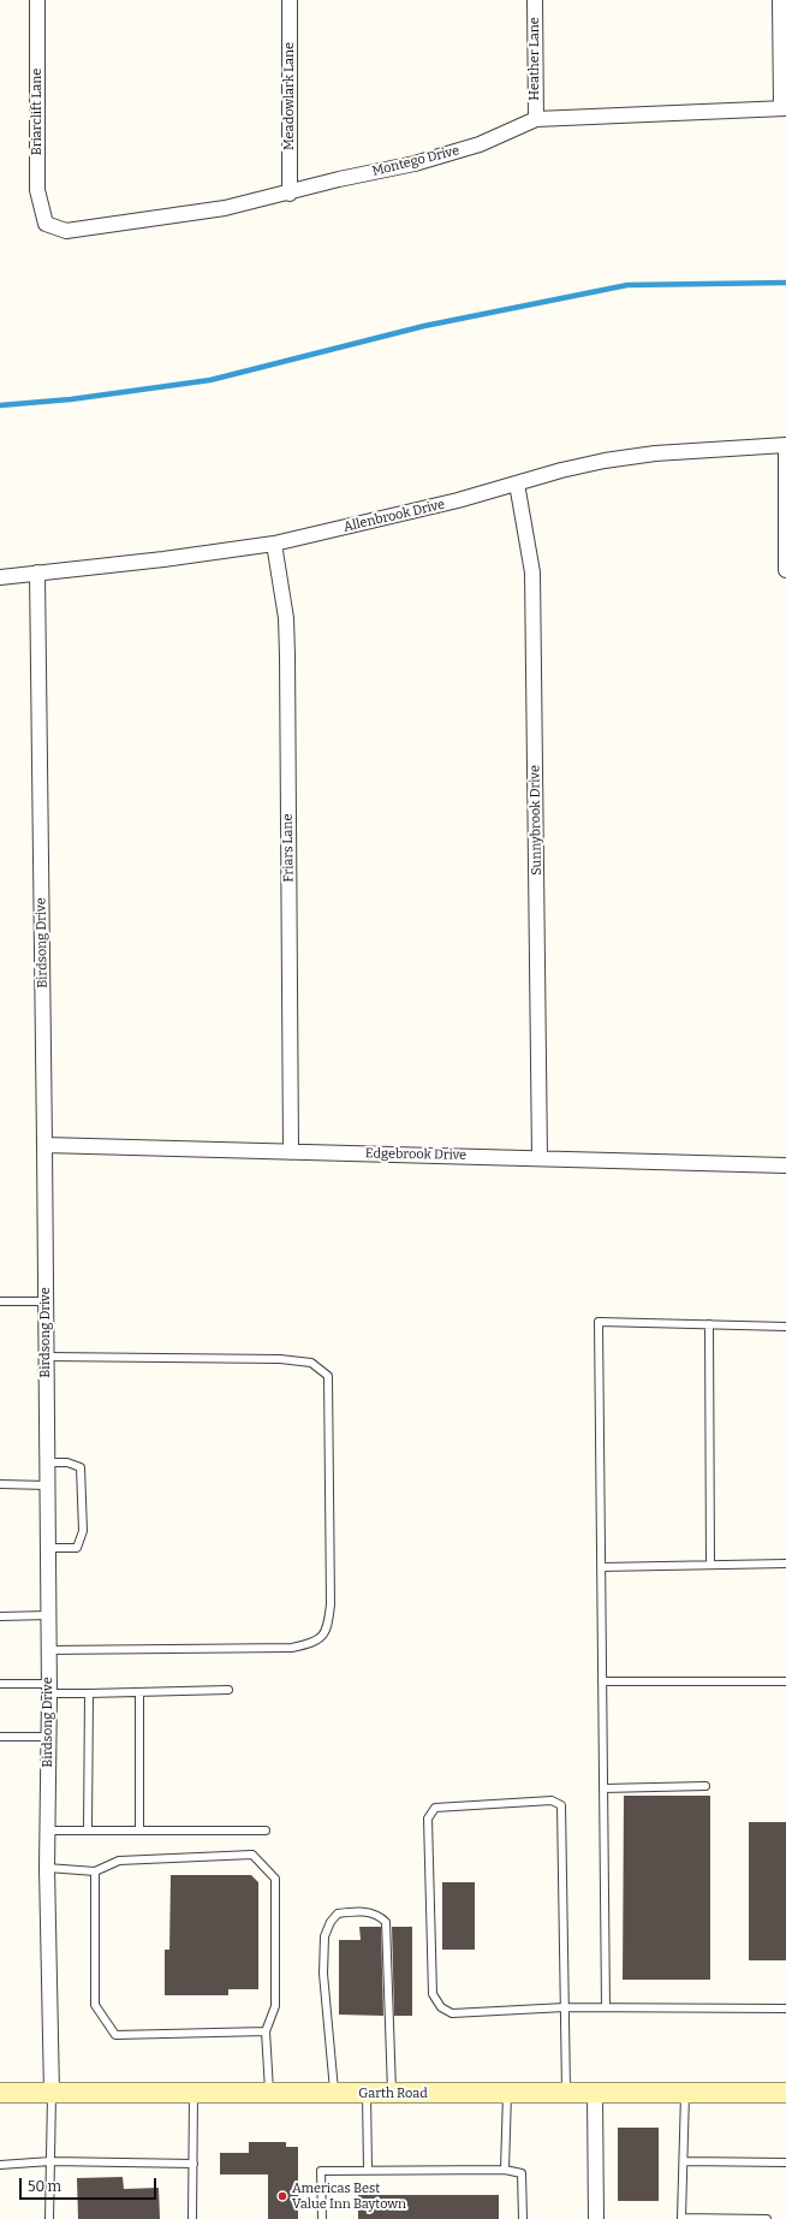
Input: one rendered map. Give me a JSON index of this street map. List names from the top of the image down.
{
  "streets": {
    "main road": ["Garth Road"],
    "street": [
      "Heather Lane",
      "Meadowlark Lane",
      "Briarclift Lane",
      "Montego Drive",
      "Allenbrook Drive",
      "Sunnybrook Drive",
      "Friars Lane",
      "Birdsong Drive",
      "Edgebrook Drive"
    ]
  },
  "crossings": [
    ["Heather Lane", "Montego Drive"],
    ["Meadowlark Lane", "Montego Drive"],
    ["Briarclift Lane", "Montego Drive"],
    ["Allenbrook Drive", "Sunnybrook Drive"],
    ["Allenbrook Drive", "Friars Lane"],
    ["Allenbrook Drive", "Birdsong Drive"],
    ["Sunnybrook Drive", "Edgebrook Drive"],
    ["Friars Lane", "Edgebrook Drive"],
    ["Birdsong Drive", "Edgebrook Drive"],
    ["Birdsong Drive", "Garth Road"]
  ],
  "places": ["Americas Best Value Inn Baytown"],
  "scale_bar": "50 m"
}
